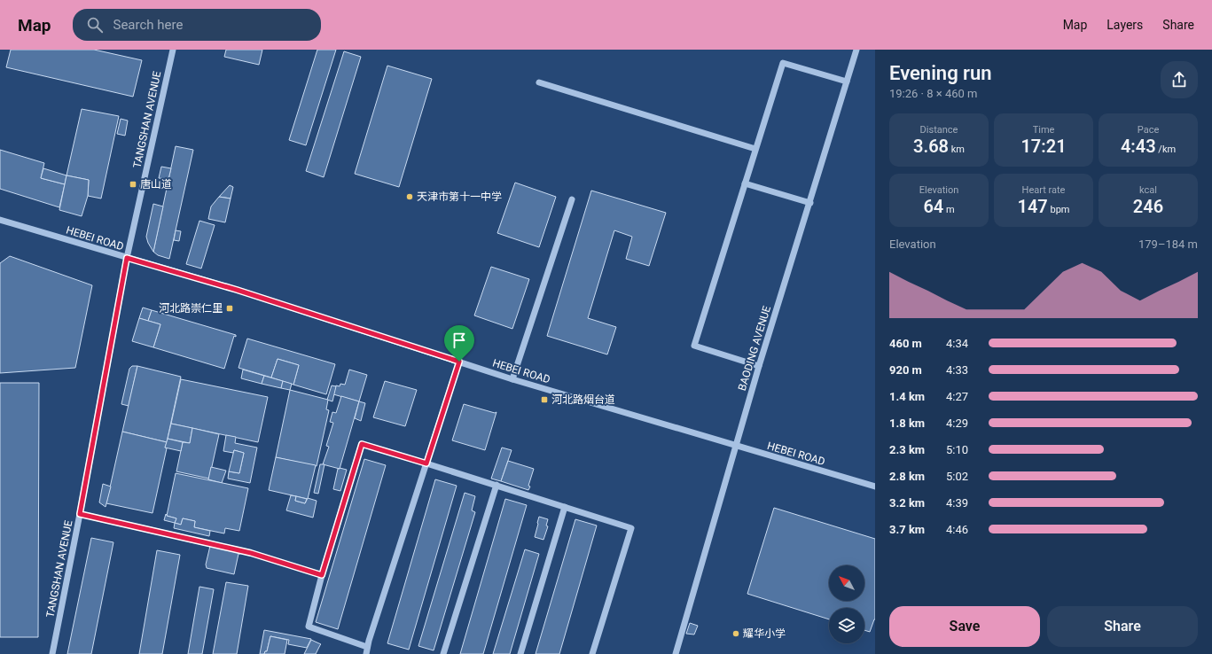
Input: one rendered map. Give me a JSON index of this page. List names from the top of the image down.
{
  "streets": {
    "street": ["TANGSHAN AVENUE", "HEBEI ROAD", "BAODING AVENUE"]
  },
  "crossings": [
    ["TANGSHAN AVENUE", "HEBEI ROAD"],
    ["HEBEI ROAD", "BAODING AVENUE"]
  ],
  "places": {
    "transit": ["唐山道", "河北路崇仁里", "河北路烟台道"],
    "other": ["天津市第十一中学", "耀华小学"]
  },
  "north": "top left",
  "page": {
    "header": "Map",
    "search": "Search here",
    "nav": ["Map", "Layers", "Share"],
    "heading": ["Evening run", "19:26 · 8 × 460 m"],
    "stats": [
      ["Distance", "3.68 km"],
      ["Time", "17:21"],
      ["Pace", "4:43 /km"],
      ["Elevation", "64 m"],
      ["Heart rate", "147 bpm"],
      ["kcal", "246"]
    ],
    "chart": ["Elevation", "179–184 m"],
    "list": [
      {
        "name": "460 m",
        "note": "4:34"
      },
      {
        "name": "920 m",
        "note": "4:33"
      },
      {
        "name": "1.4 km",
        "note": "4:27"
      },
      {
        "name": "1.8 km",
        "note": "4:29"
      },
      {
        "name": "2.3 km",
        "note": "5:10"
      },
      {
        "name": "2.8 km",
        "note": "5:02"
      },
      {
        "name": "3.2 km",
        "note": "4:39"
      },
      {
        "name": "3.7 km",
        "note": "4:46"
      }
    ],
    "buttons": ["Save", "Share"]
  }
}
